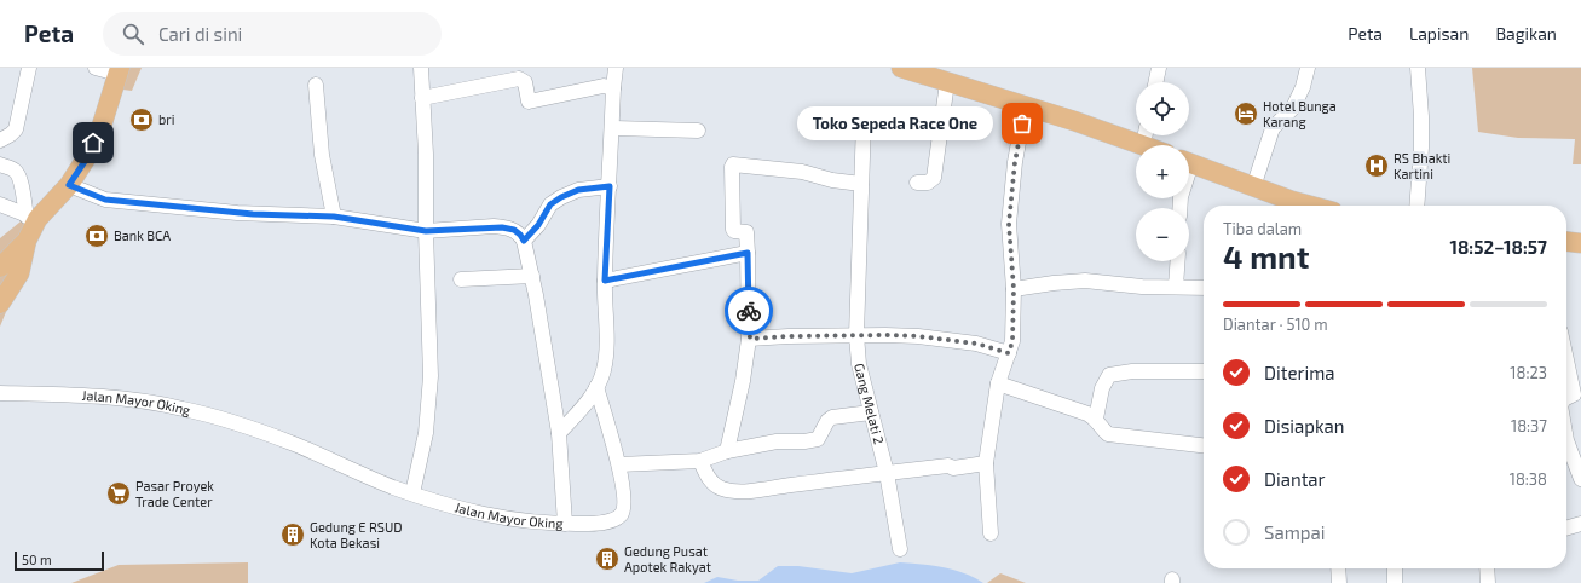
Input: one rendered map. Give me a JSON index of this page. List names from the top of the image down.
{
  "streets": {
    "street": ["Jalan Mayor Oking", "Gang Melati 2"]
  },
  "places": {
    "hotel": ["Hotel Bunga Karang"],
    "bank": ["bri", "Bank BCA"],
    "other": ["Toko Sepeda Race One"],
    "hospital": ["RS Bhakti Kartini"],
    "supermarket": ["Pasar Proyek Trade Center"],
    "building": ["Gedung E RSUD Kota Bekasi", "Gedung Pusat Apotek Rakyat"]
  },
  "scale_bar": "50 m",
  "page": {
    "header": "Peta",
    "search": "Cari di sini",
    "nav": ["Peta", "Lapisan", "Bagikan"],
    "map_buttons": ["+", "−"],
    "bubble": "Toko Sepeda Race One",
    "heading": ["4 mnt", "Tiba dalam", "18:52–18:57"],
    "bar": "Diantar · 510 m",
    "list": [
      ["Diterima", "18:23"],
      ["Disiapkan", "18:37"],
      ["Diantar", "18:38"],
      "Sampai"
    ],
    "scale": "50 m"
  }
}
